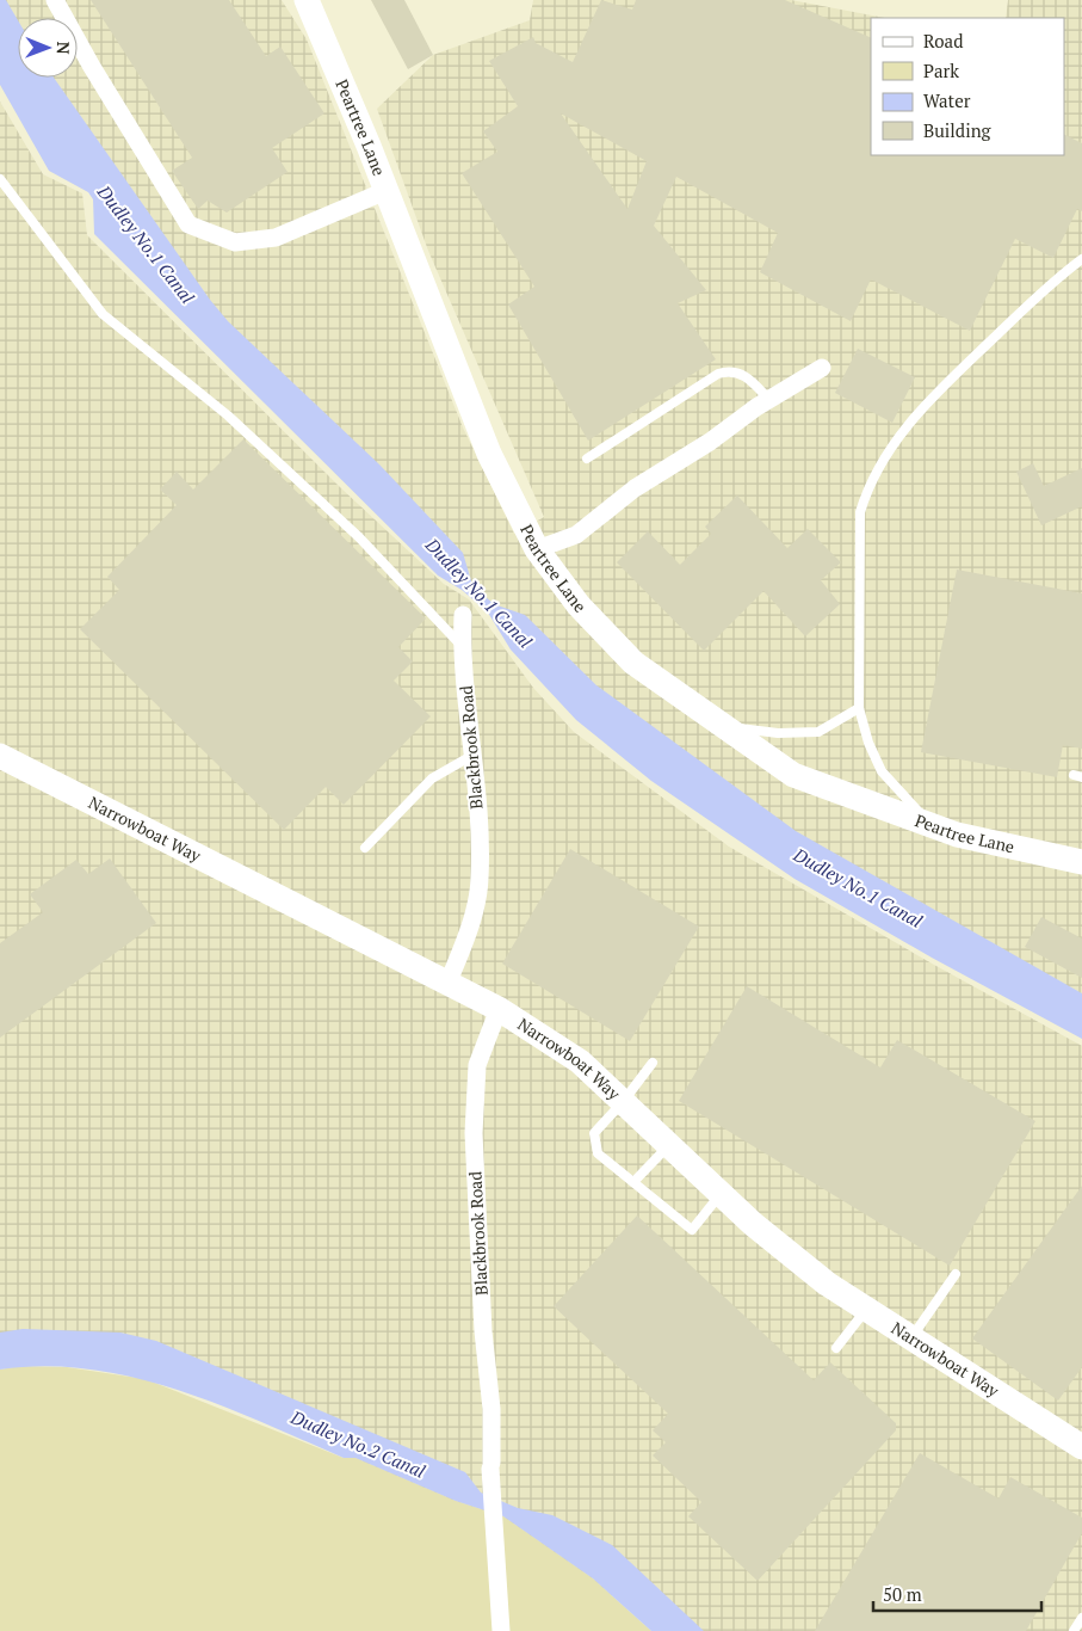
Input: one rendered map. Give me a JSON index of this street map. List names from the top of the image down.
{
  "streets": {
    "street": ["Peartree Lane", "Blackbrook Road", "Narrowboat Way"]
  },
  "crossings": [
    ["Blackbrook Road", "Narrowboat Way"]
  ],
  "water": ["Dudley No.1 Canal", "Dudley No.2 Canal"],
  "legend": [
    "Road",
    "Park",
    "Water",
    "Building"
  ],
  "scale_bar": "50 m",
  "north": "right"
}
